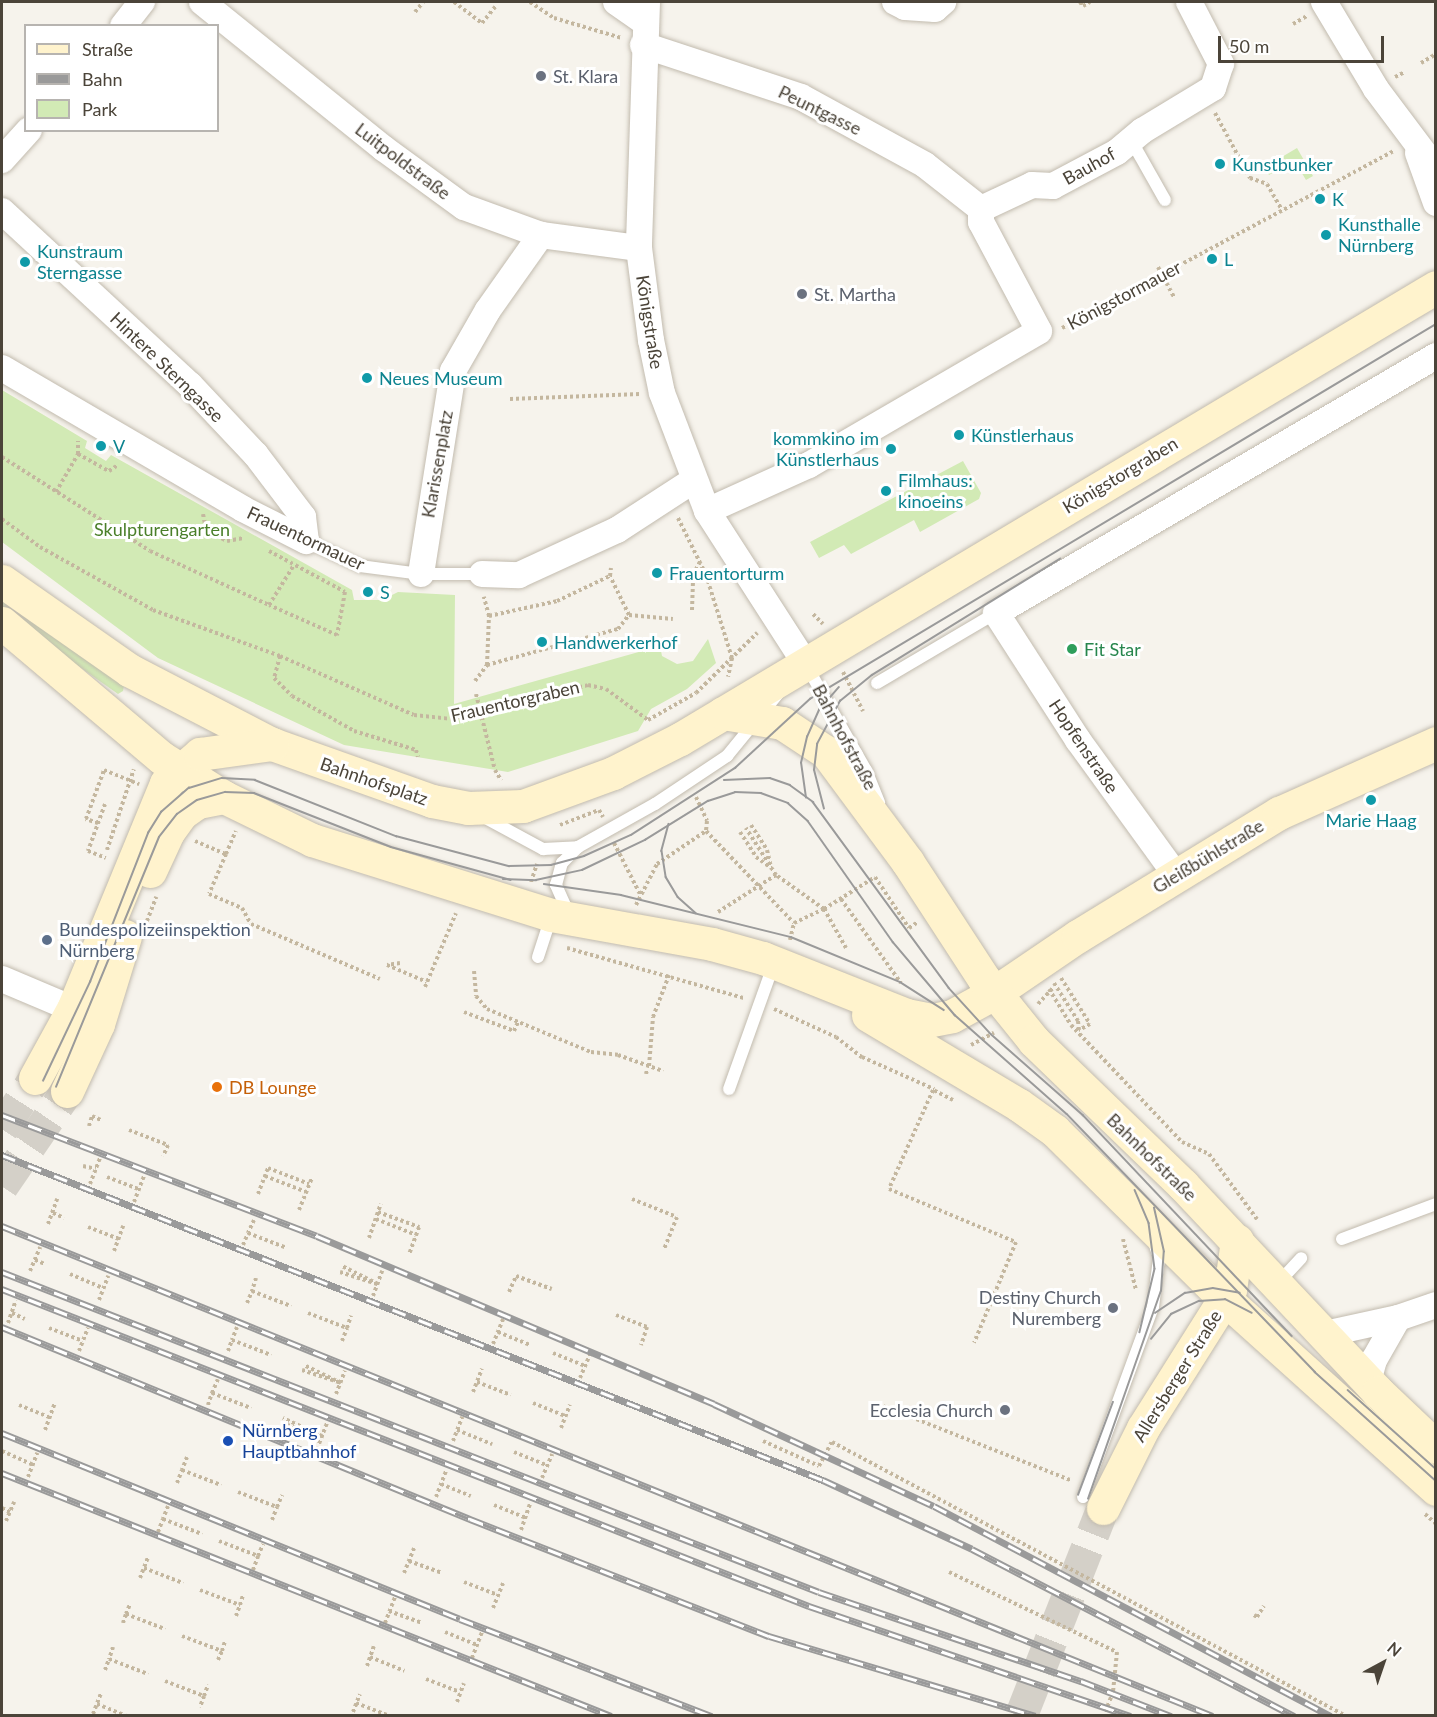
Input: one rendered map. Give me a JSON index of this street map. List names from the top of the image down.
{
  "streets": {
    "main road": [
      "Königstorgraben",
      "Bahnhofstraße",
      "Bahnhofsplatz",
      "Gleißbühlstraße",
      "Allersberger Straße"
    ],
    "street": [
      "Peuntgasse",
      "Luitpoldstraße",
      "Bauhof",
      "Königstraße",
      "Hintere Sterngasse",
      "Klarissenplatz",
      "Frauentormauer",
      "Hopfenstraße"
    ],
    "path": ["Königstormauer", "Frauentorgraben"]
  },
  "crossings": [
    ["Peuntgasse", "Bauhof"],
    ["Peuntgasse", "Königstraße"],
    ["Luitpoldstraße", "Königstraße"],
    ["Luitpoldstraße", "Klarissenplatz"],
    ["Königstraße", "Königstorgraben"],
    ["Königstraße", "Frauentormauer"],
    ["Königstraße", "Frauentorgraben"],
    ["Königstraße", "Bahnhofstraße"],
    ["Königstraße", "Bahnhofsplatz"],
    ["Hintere Sterngasse", "Frauentormauer"],
    ["Klarissenplatz", "Frauentormauer"],
    ["Königstorgraben", "Bahnhofstraße"],
    ["Königstorgraben", "Bahnhofsplatz"],
    ["Bahnhofstraße", "Bahnhofsplatz"],
    ["Bahnhofstraße", "Gleißbühlstraße"],
    ["Bahnhofstraße", "Allersberger Straße"],
    ["Hopfenstraße", "Gleißbühlstraße"]
  ],
  "parks": ["Skulpturengarten"],
  "places": [
    "St. Klara",
    "Kunstbunker",
    "K",
    "Kunsthalle Nürnberg",
    "L",
    "Kunstraum Sterngasse",
    "St. Martha",
    "Neues Museum",
    "Künstlerhaus",
    "V",
    "kommkino im Künstlerhaus",
    "Filmhaus: kinoeins",
    "Frauentorturm",
    "S",
    "Handwerkerhof",
    "Fit Star",
    "Marie Haag",
    "Bundespolizeiinspektion Nürnberg",
    "DB Lounge",
    "Destiny Church Nuremberg",
    "Ecclesia Church",
    "Nürnberg Hauptbahnhof"
  ],
  "legend": ["Straße", "Bahn", "Park"],
  "scale_bar": "50 m",
  "north": "top right"
}
